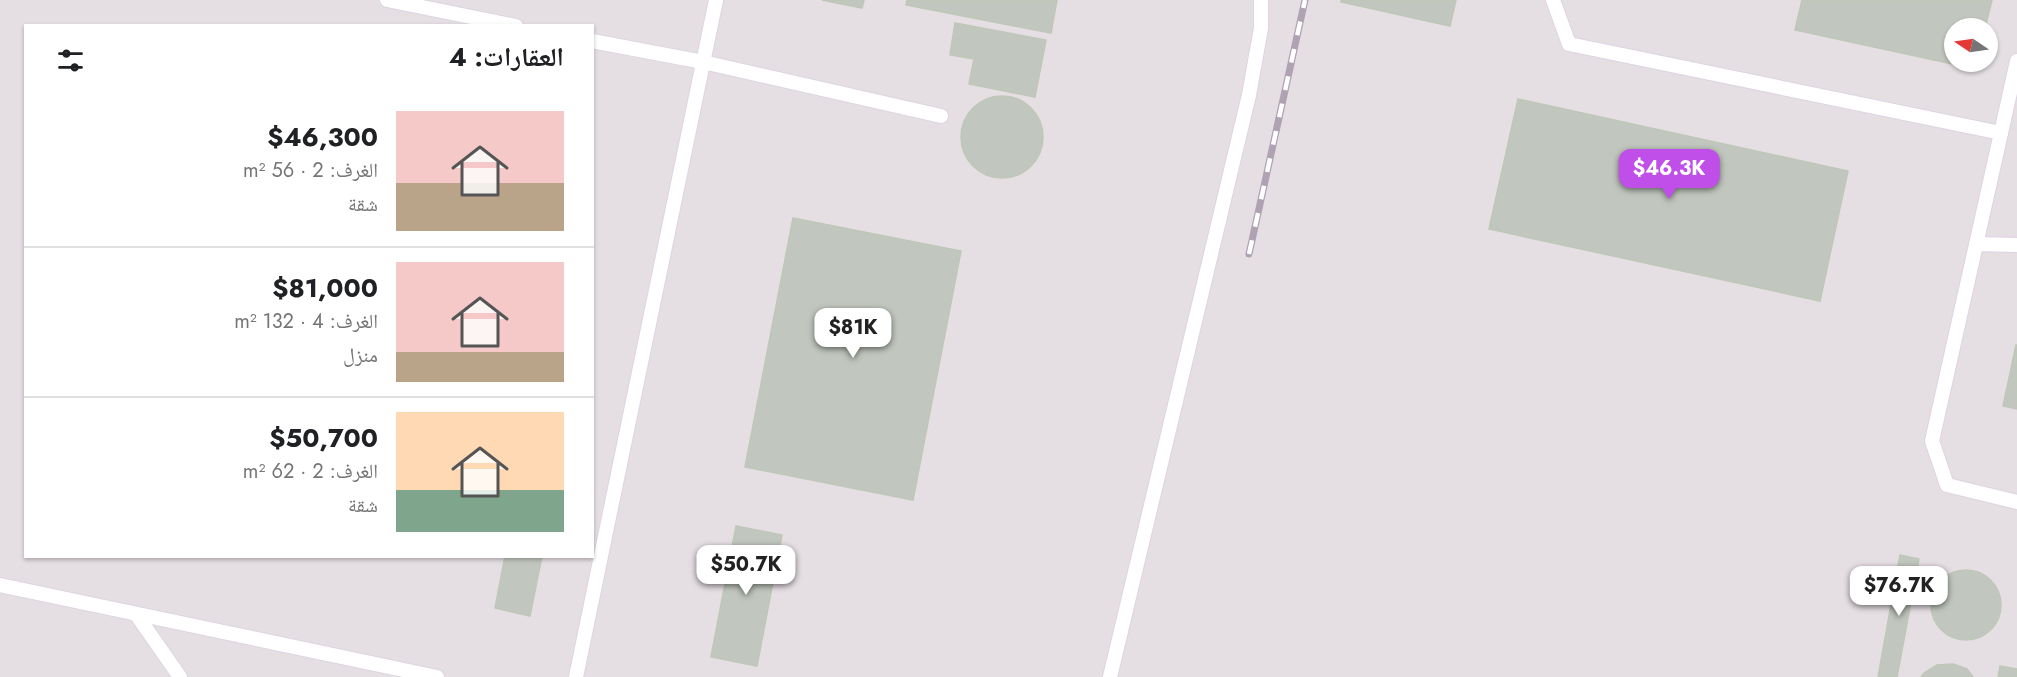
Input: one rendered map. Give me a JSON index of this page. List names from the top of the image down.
{
  "north": "left",
  "page": {
    "heading": "العقارات: 4",
    "list": [
      {
        "name": "$46,300",
        "note": "الغرف: 2 · 56 m² · شقة"
      },
      {
        "name": "$81,000",
        "note": "الغرف: 4 · 132 m² · منزل"
      },
      {
        "name": "$50,700",
        "note": "الغرف: 2 · 62 m² · شقة"
      }
    ],
    "price": [
      "$46.3K",
      "$81K",
      "$50.7K",
      "$76.7K"
    ]
  }
}
